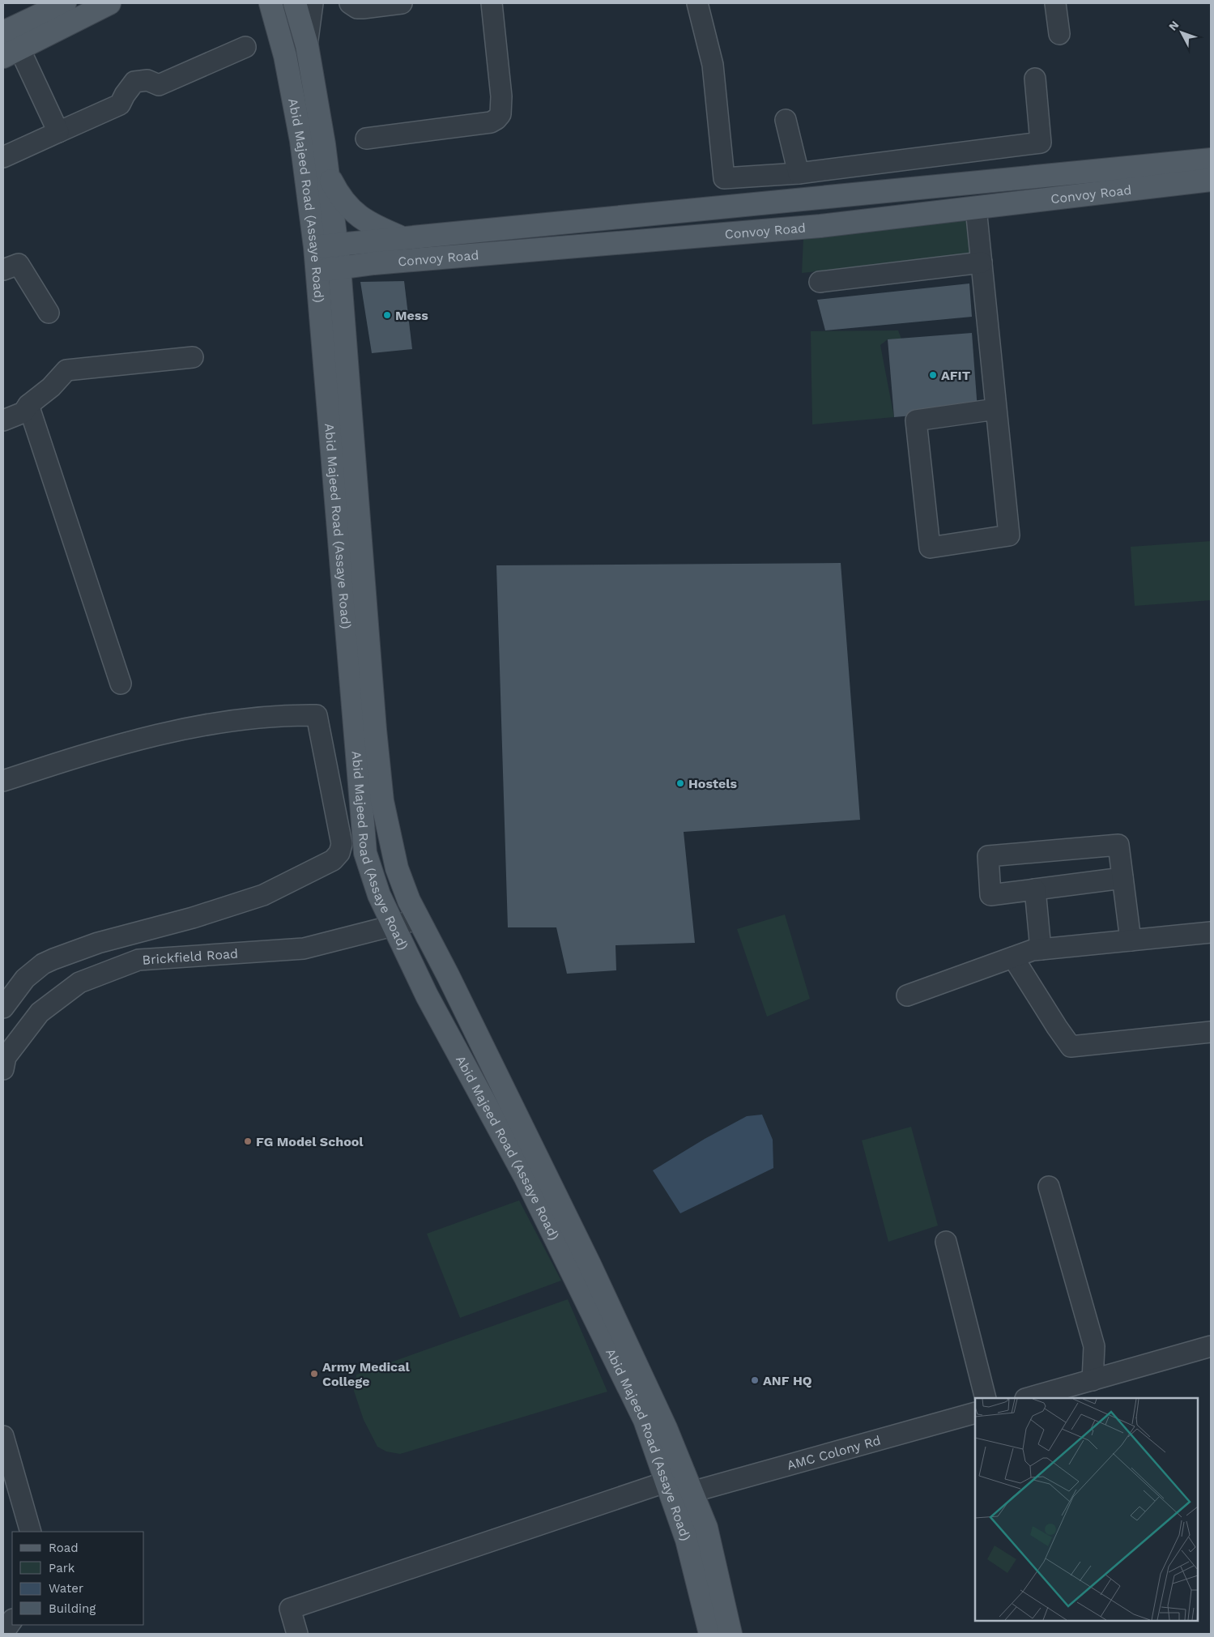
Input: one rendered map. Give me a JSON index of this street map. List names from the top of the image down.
{
  "streets": {
    "main road": ["Convoy Road", "Abid Majeed Road (Assaye Road)"],
    "street": ["Brickfield Road", "AMC Colony Rd"]
  },
  "crossings": [
    ["Convoy Road", "Abid Majeed Road (Assaye Road)"],
    ["Abid Majeed Road (Assaye Road)", "Brickfield Road"],
    ["Abid Majeed Road (Assaye Road)", "AMC Colony Rd"]
  ],
  "places": [
    "Mess",
    "AFIT",
    "Hostels",
    "FG Model School",
    "Army Medical College",
    "ANF HQ"
  ],
  "legend": [
    "Road",
    "Park",
    "Water",
    "Building"
  ],
  "north": "top left"
}
